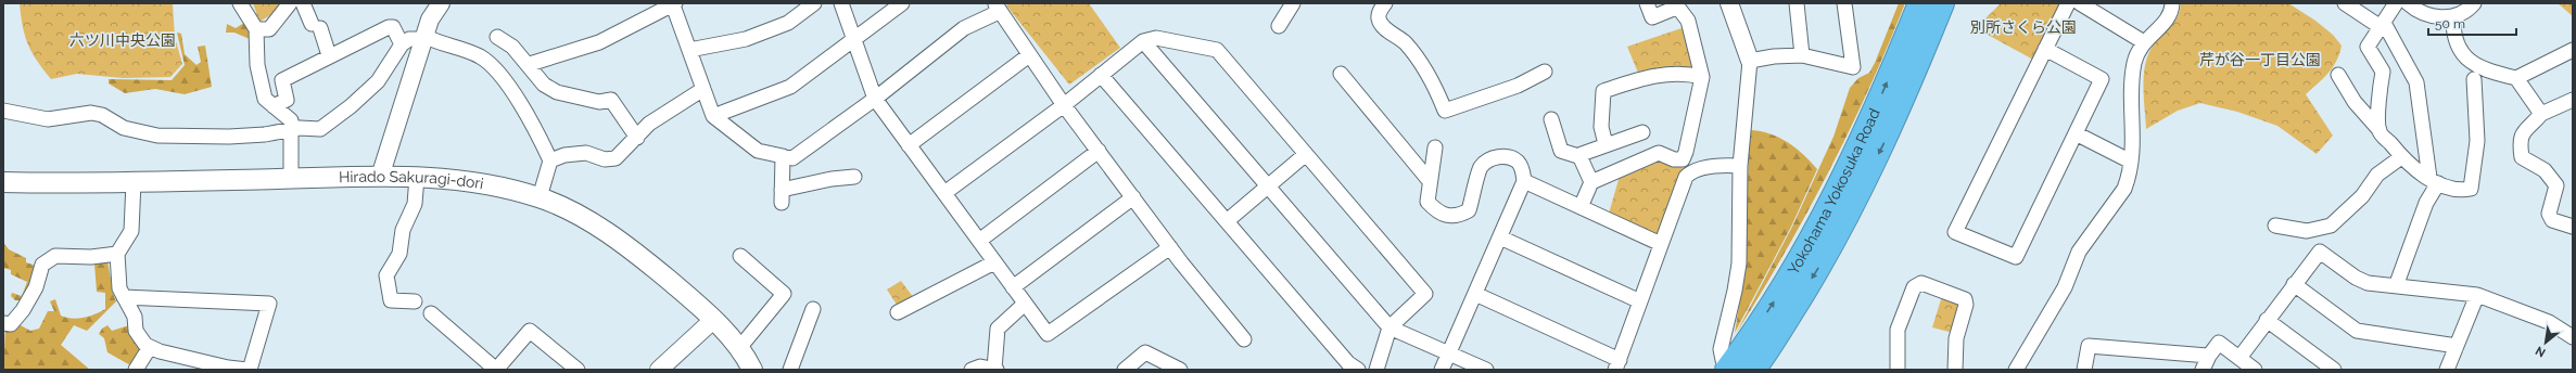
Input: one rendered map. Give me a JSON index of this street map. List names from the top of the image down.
{
  "streets": {
    "highway": ["Yokohama Yokosuka Road"],
    "main road": ["Hirado Sakuragi-dori"]
  },
  "parks": ["別所さくら公園", "六ツ川中央公園", "芹が谷一丁目公園"],
  "scale_bar": "50 m",
  "north": "bottom left"
}
